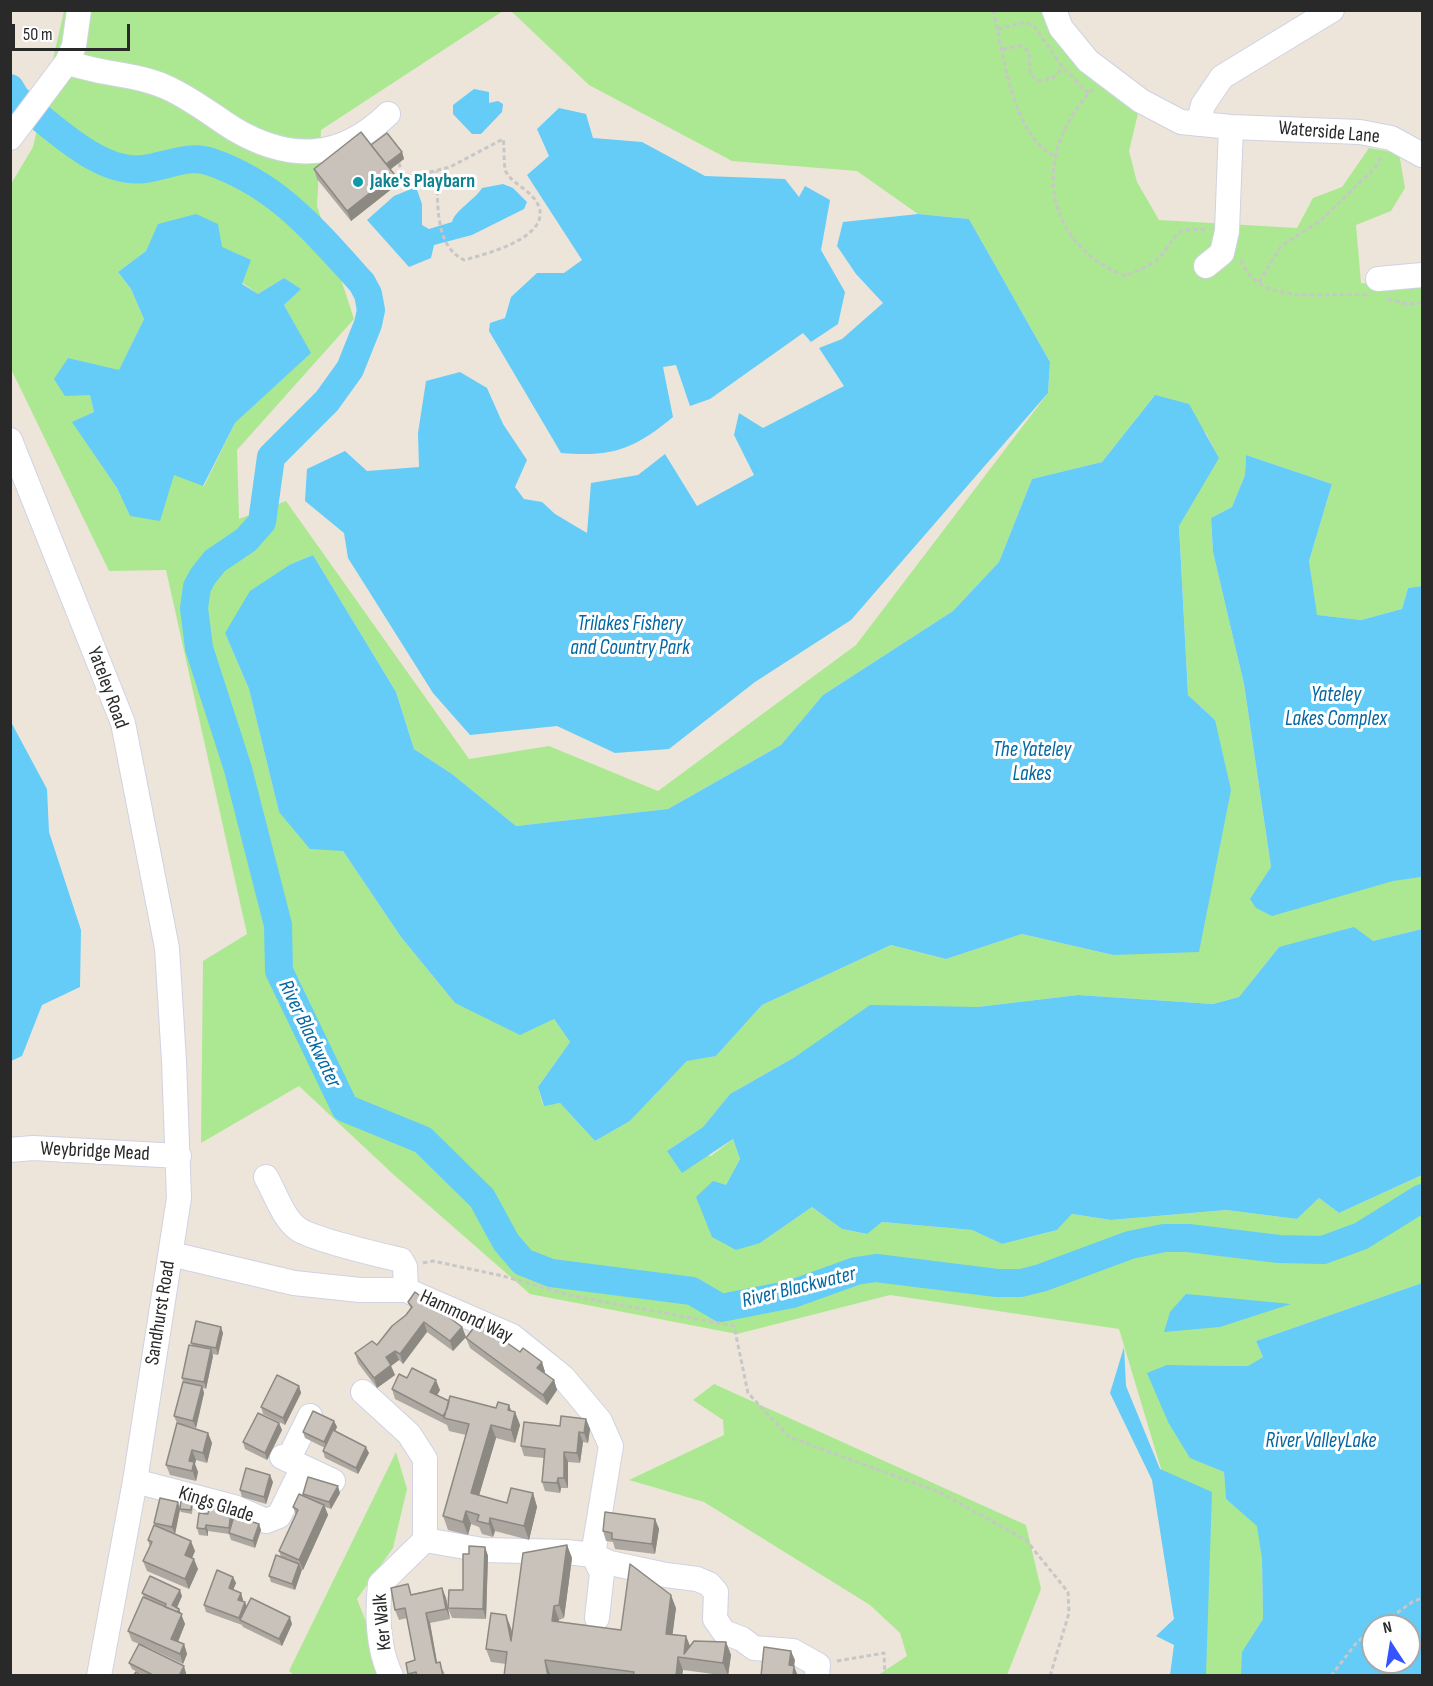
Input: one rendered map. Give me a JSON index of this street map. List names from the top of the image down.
{
  "streets": {
    "street": [
      "Waterside Lane",
      "Yateley Road",
      "Weybridge Mead",
      "Sandhurst Road",
      "Hammond Way",
      "Kings Glade",
      "Ker Walk"
    ]
  },
  "crossings": [
    ["Yateley Road", "Sandhurst Road"],
    ["Weybridge Mead", "Sandhurst Road"],
    ["Sandhurst Road", "Hammond Way"],
    ["Sandhurst Road", "Kings Glade"]
  ],
  "water": [
    "Trilakes Fishery and Country Park",
    "Yateley Lakes Complex",
    "The Yateley Lakes",
    "River Blackwater",
    "River ValleyLake"
  ],
  "places": ["Jake's Playbarn"],
  "scale_bar": "50 m",
  "north": "top"
}
